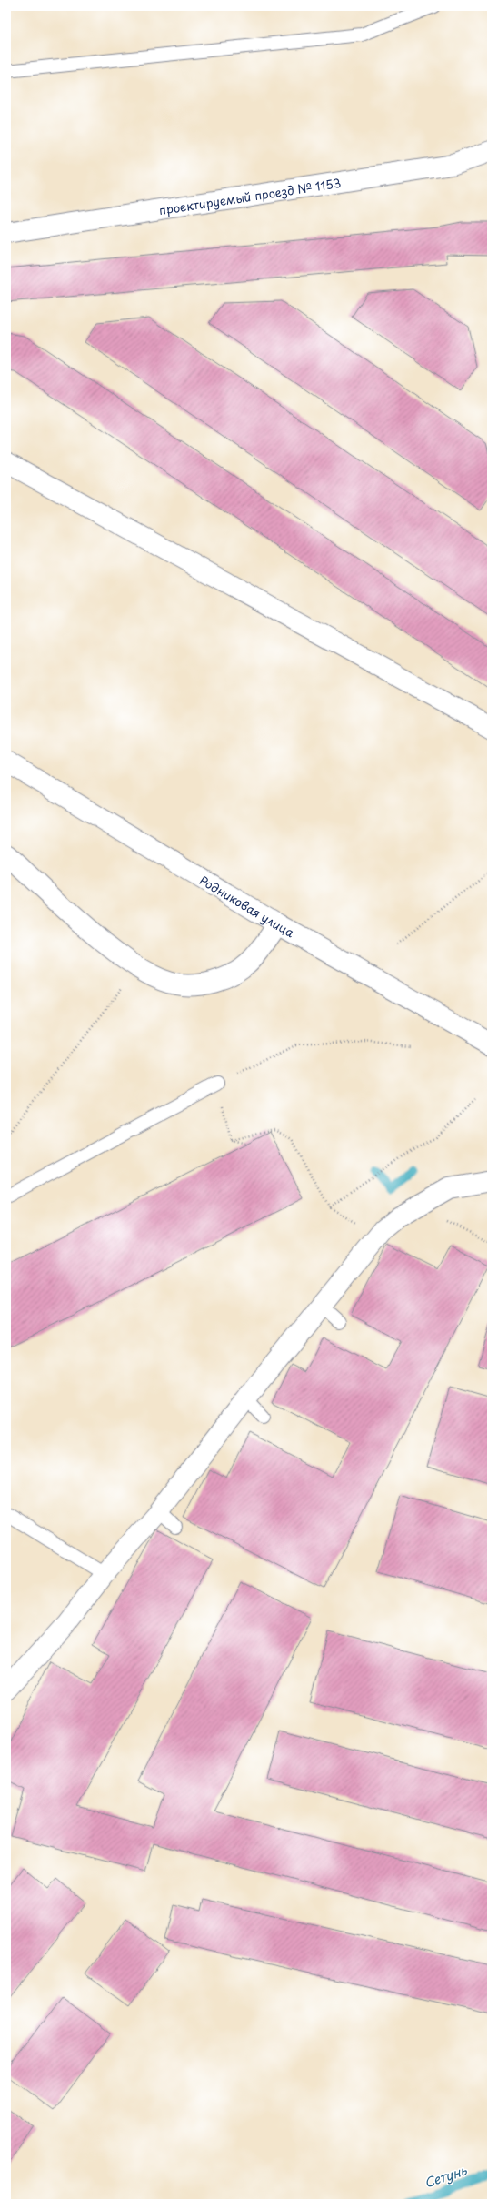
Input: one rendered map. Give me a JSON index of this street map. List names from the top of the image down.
{
  "streets": {
    "street": ["проектируемый проезд № 1153", "Родниковая улица"]
  },
  "water": ["Сетунь"]
}
